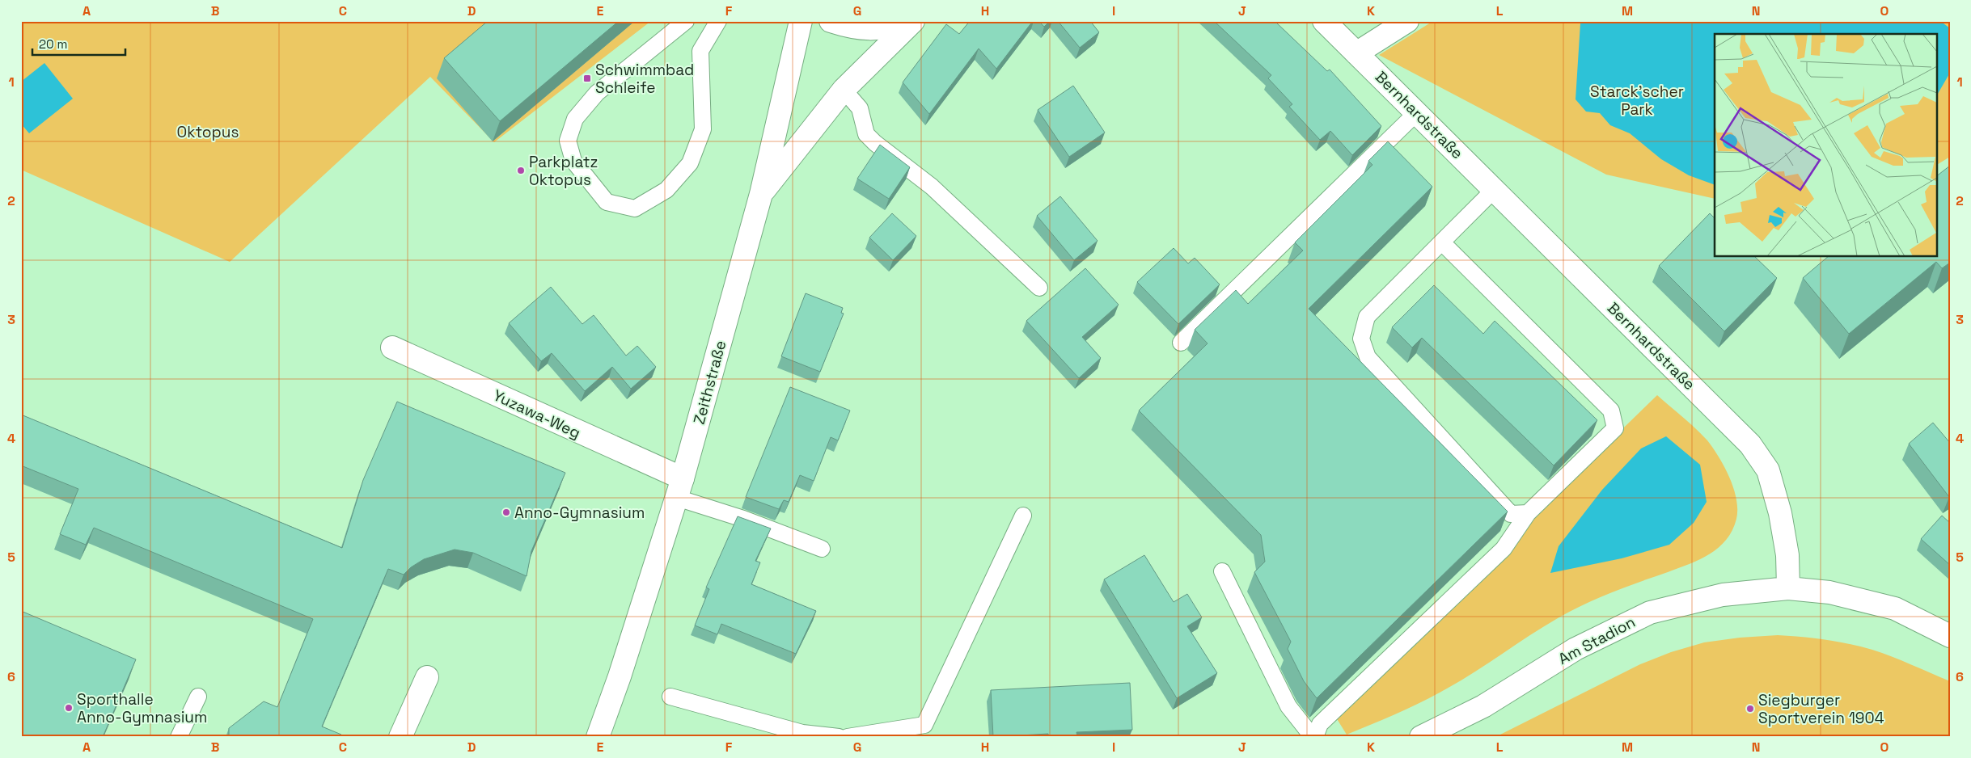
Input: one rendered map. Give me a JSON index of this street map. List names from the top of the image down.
{
  "streets": {
    "street": [
      "Bernhardstraße",
      "Zeithstraße",
      "Yuzawa-Weg",
      "Am Stadion"
    ]
  },
  "crossings": [
    ["Bernhardstraße", "Am Stadion"],
    ["Zeithstraße", "Yuzawa-Weg"]
  ],
  "parks": ["Starck'scher Park", "Oktopus"],
  "places": {
    "transit": ["Schwimmbad Schleife"],
    "other": [
      "Parkplatz Oktopus",
      "Anno-Gymnasium",
      "Sporthalle Anno-Gymnasium",
      "Siegburger Sportverein 1904"
    ]
  },
  "scale_bar": "20 m",
  "grid": {
    "columns": [
      "A",
      "B",
      "C",
      "D",
      "E",
      "F",
      "G",
      "H",
      "I",
      "J",
      "K",
      "L",
      "M",
      "N",
      "O"
    ],
    "rows": [
      "1",
      "2",
      "3",
      "4",
      "5",
      "6"
    ]
  }
}
